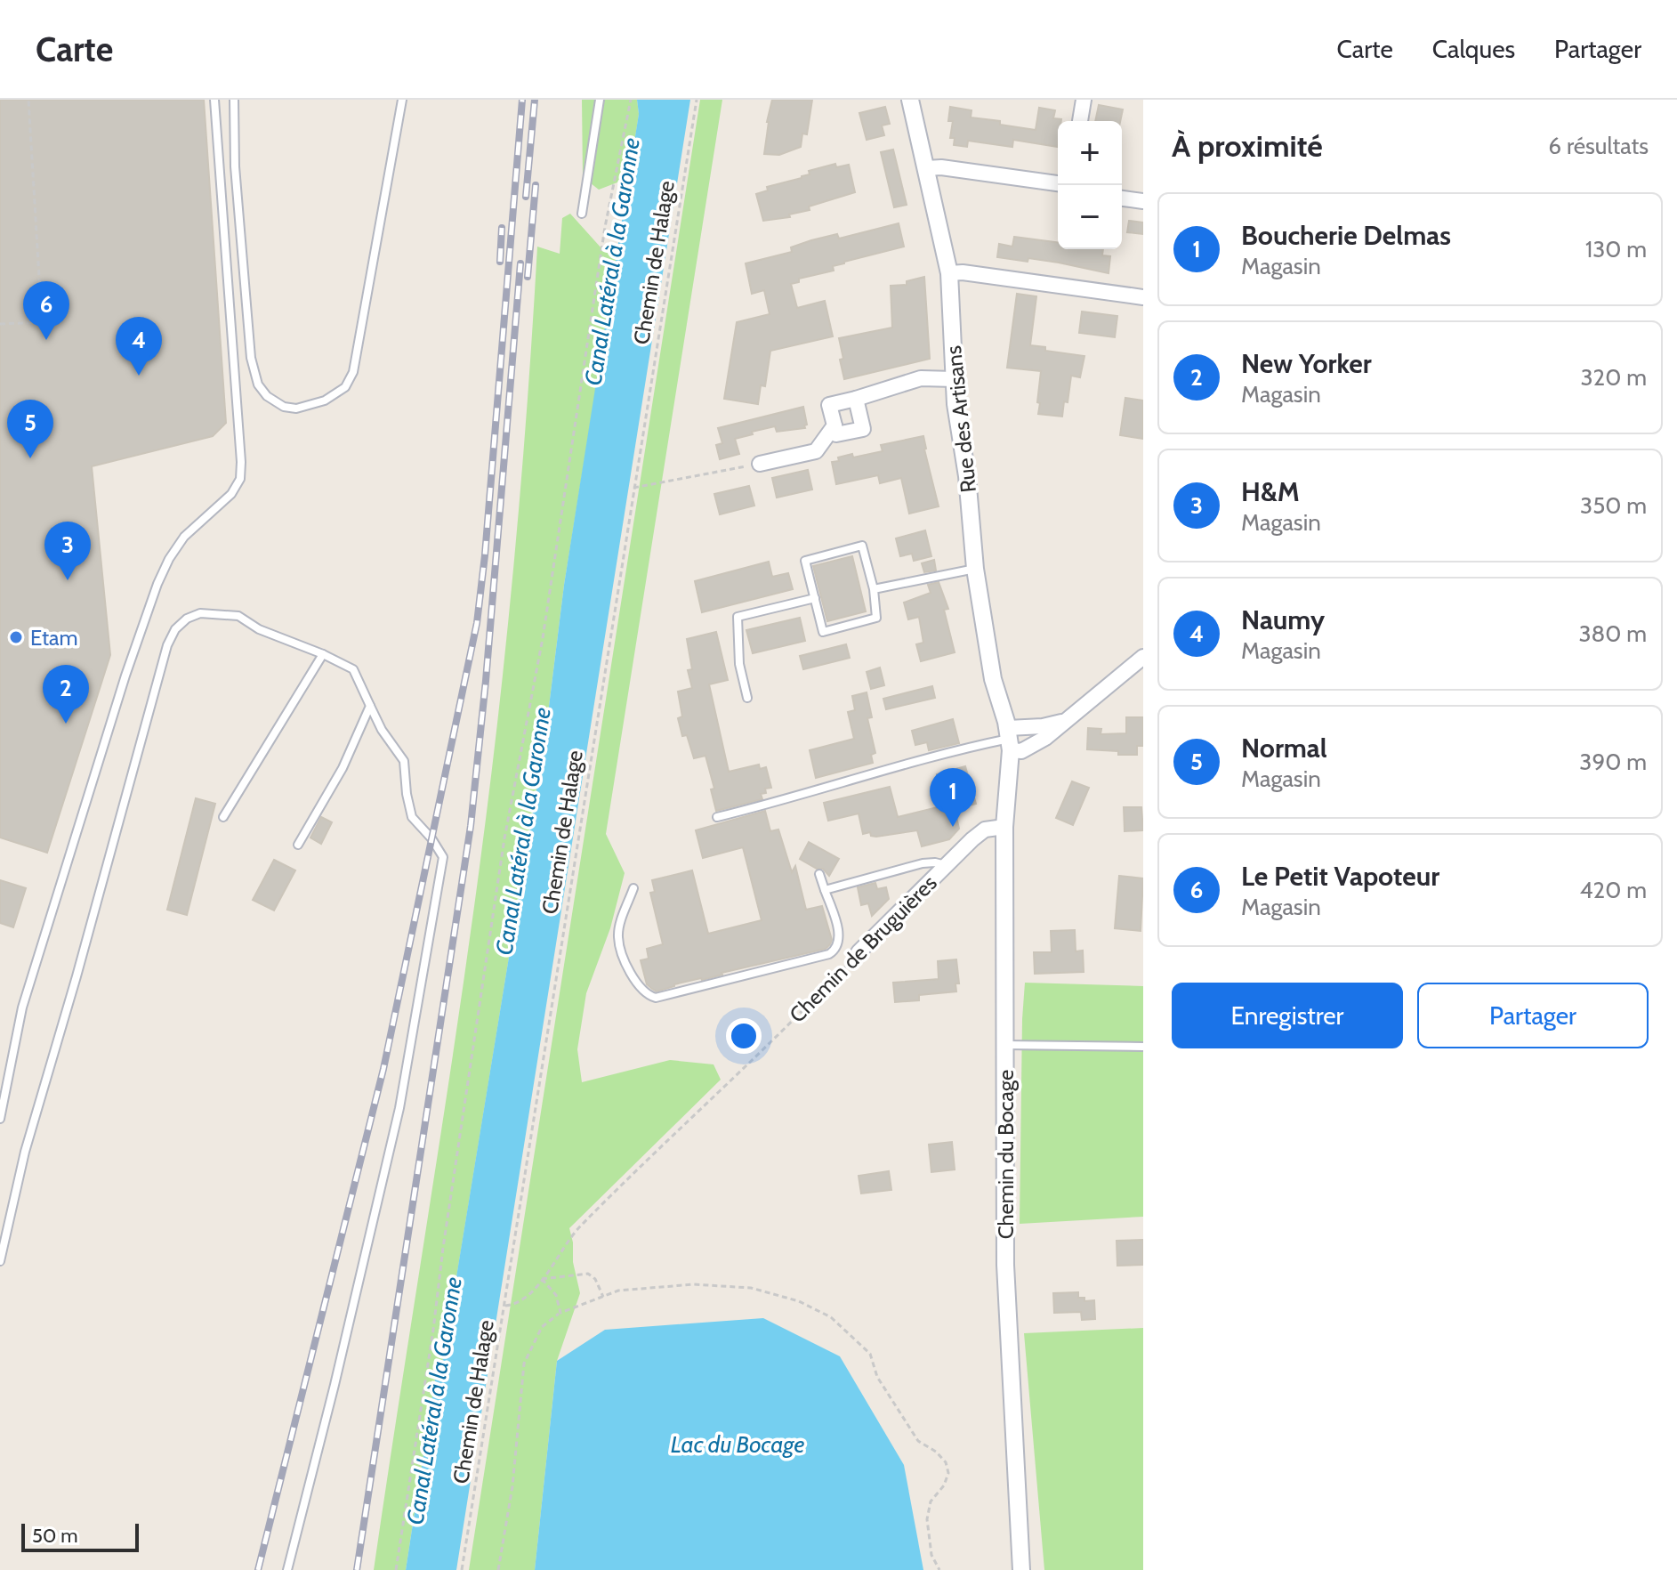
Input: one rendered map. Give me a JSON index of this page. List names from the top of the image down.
{
  "streets": {
    "street": ["Rue des Artisans", "Chemin de Bruguières", "Chemin du Bocage"],
    "path": ["Chemin de Halage"]
  },
  "crossings": [
    ["Chemin de Halage", "Chemin de Bruguières"],
    ["Rue des Artisans", "Chemin du Bocage"],
    ["Chemin de Bruguières", "Chemin du Bocage"]
  ],
  "water": ["Canal Latéral à la Garonne", "Lac du Bocage"],
  "places": ["Etam"],
  "scale_bar": "50 m",
  "page": {
    "header": "Carte",
    "nav": ["Carte", "Calques", "Partager"],
    "heading": ["À proximité", "6 résultats"],
    "map_buttons": ["+", "−"],
    "list": [
      {
        "mark": "1",
        "name": "Boucherie Delmas",
        "note": "Magasin",
        "value": "130 m"
      },
      {
        "mark": "2",
        "name": "New Yorker",
        "note": "Magasin",
        "value": "320 m"
      },
      {
        "mark": "3",
        "name": "H&M",
        "note": "Magasin",
        "value": "350 m"
      },
      {
        "mark": "4",
        "name": "Naumy",
        "note": "Magasin",
        "value": "380 m"
      },
      {
        "mark": "5",
        "name": "Normal",
        "note": "Magasin",
        "value": "390 m"
      },
      {
        "mark": "6",
        "name": "Le Petit Vapoteur",
        "note": "Magasin",
        "value": "420 m"
      }
    ],
    "pins": [
      "6",
      "4",
      "5",
      "3",
      "2",
      "1"
    ],
    "buttons": ["Enregistrer", "Partager"],
    "scale": "50 m"
  }
}
